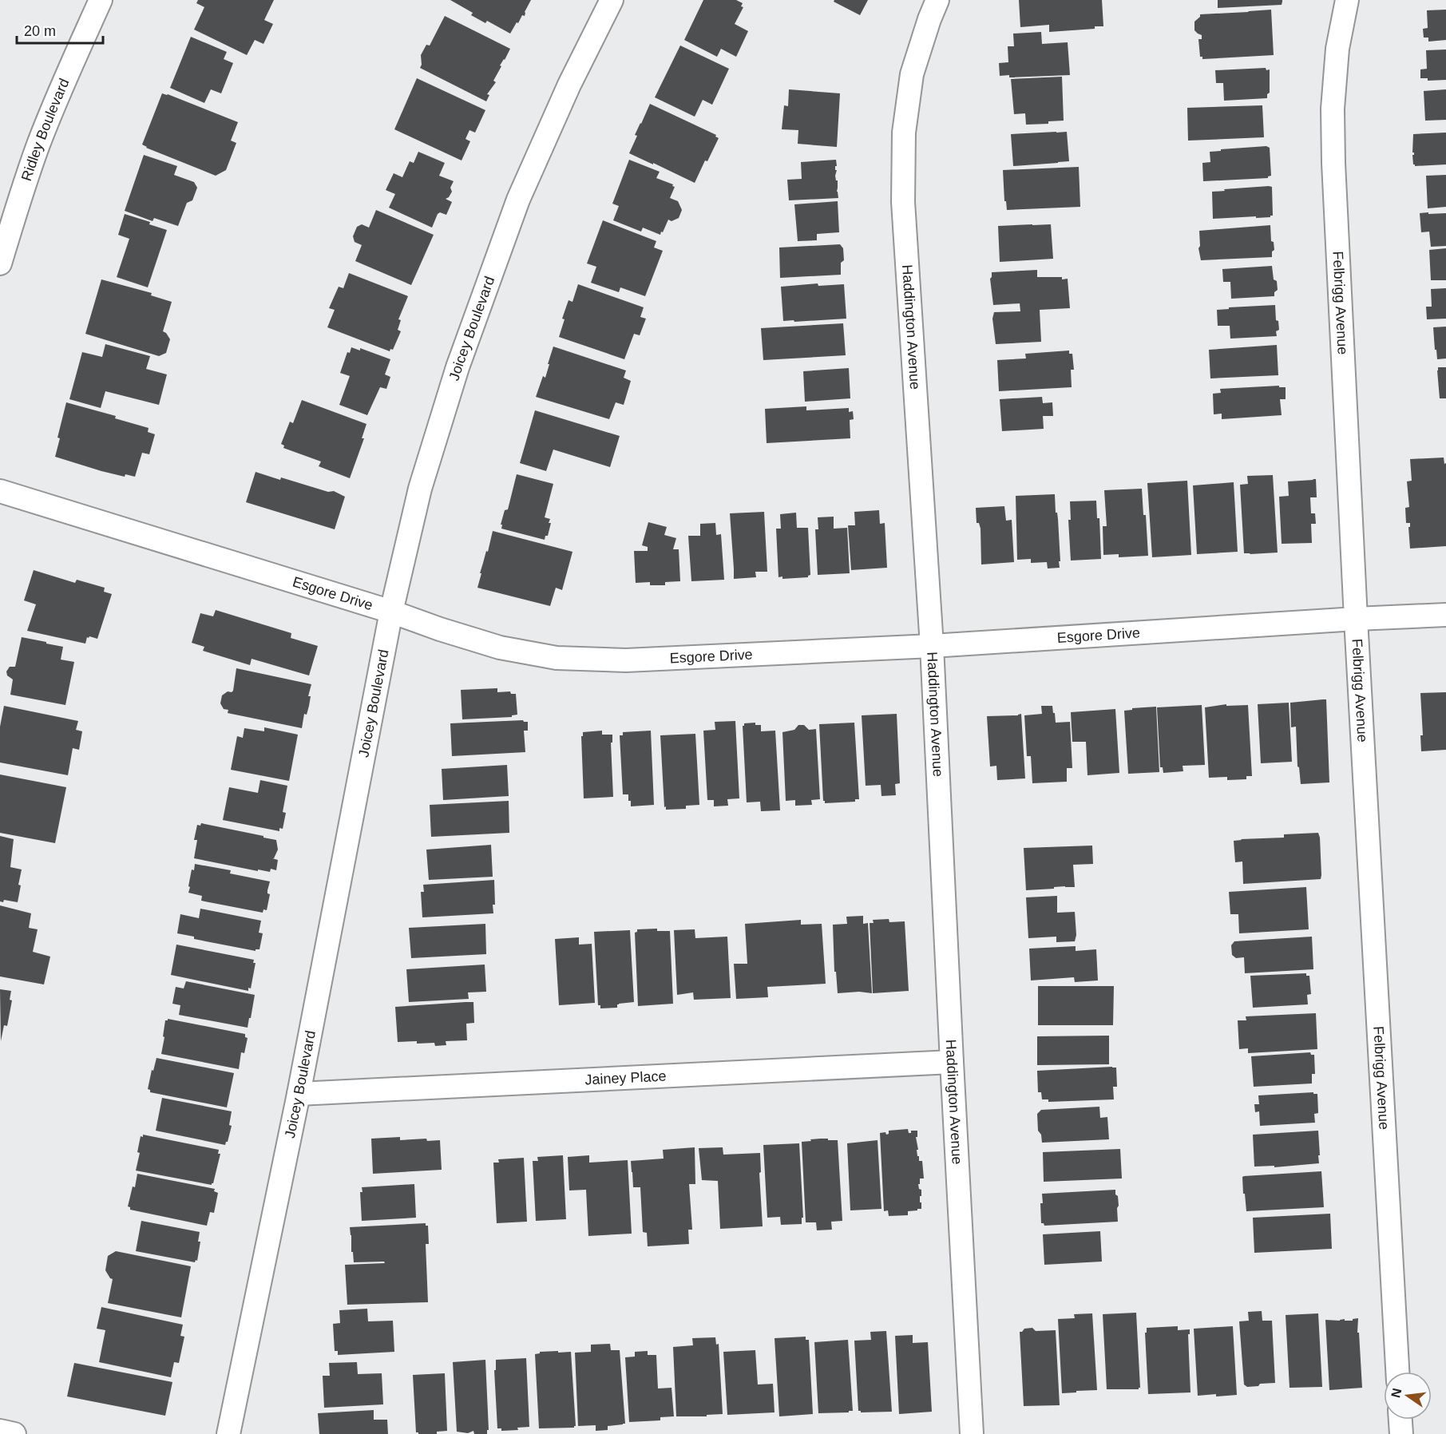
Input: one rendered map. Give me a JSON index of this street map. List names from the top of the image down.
{
  "streets": {
    "street": [
      "Ridley Boulevard",
      "Felbrigg Avenue",
      "Haddington Avenue",
      "Joicey Boulevard",
      "Esgore Drive",
      "Jainey Place"
    ]
  },
  "crossings": [
    ["Felbrigg Avenue", "Esgore Drive"],
    ["Haddington Avenue", "Esgore Drive"],
    ["Haddington Avenue", "Jainey Place"],
    ["Joicey Boulevard", "Esgore Drive"],
    ["Joicey Boulevard", "Jainey Place"]
  ],
  "scale_bar": "20 m",
  "north": "left"
}
